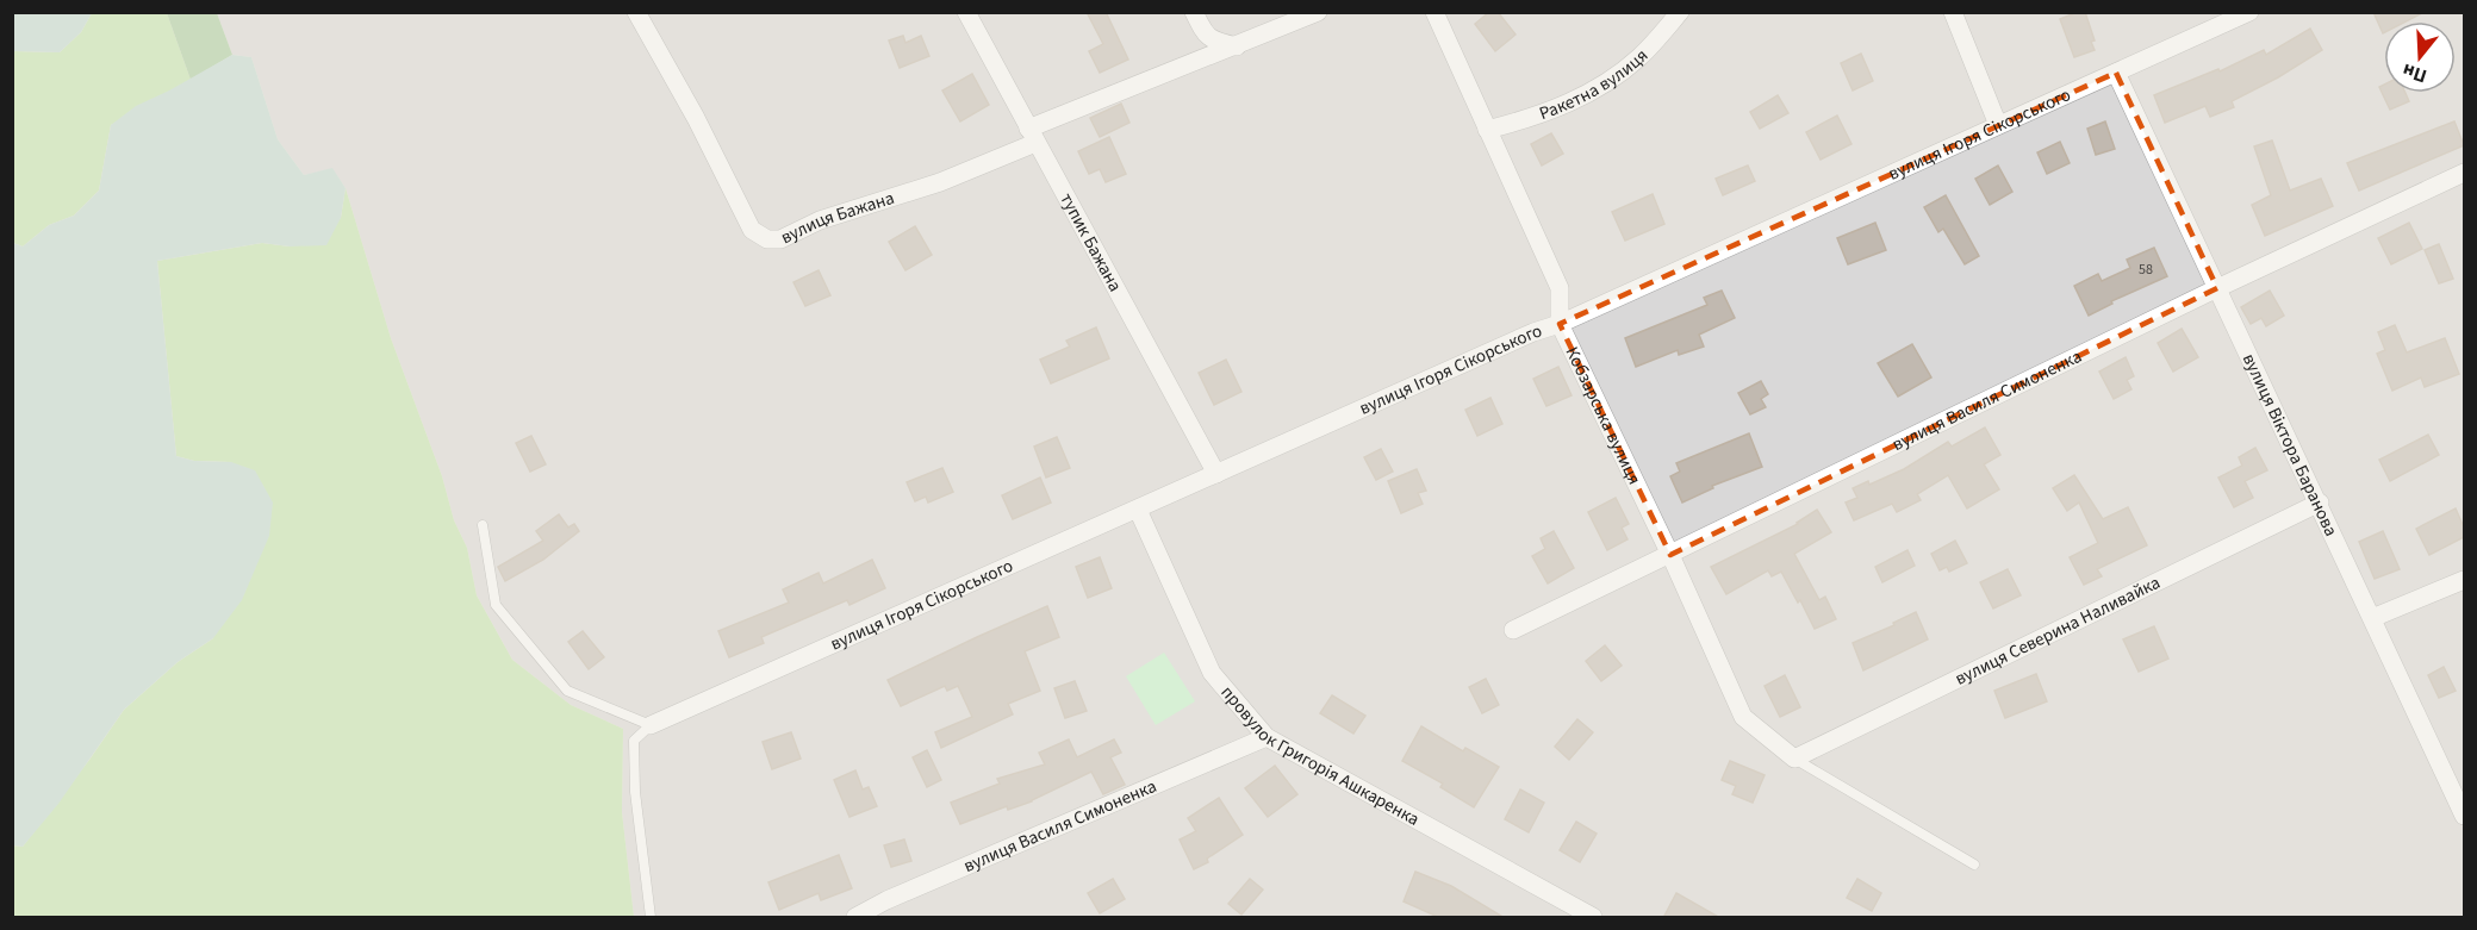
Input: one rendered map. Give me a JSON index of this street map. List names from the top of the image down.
{
  "streets": {
    "street": [
      "Ракетна вулиця",
      "вулиця Ігоря Сікорського",
      "вулиця Бажана",
      "тупик Бажана",
      "вулиця Василя Симоненка",
      "Кобзарська вулиця",
      "вулиця Віктора Баранова",
      "вулиця Северина Наливайка",
      "провулок Григорія Ашкаренка"
    ]
  },
  "crossings": [
    ["Ракетна вулиця", "Кобзарська вулиця"],
    ["вулиця Ігоря Сікорського", "тупик Бажана"],
    ["вулиця Ігоря Сікорського", "Кобзарська вулиця"],
    ["вулиця Ігоря Сікорського", "вулиця Віктора Баранова"],
    ["вулиця Ігоря Сікорського", "провулок Григорія Ашкаренка"],
    ["вулиця Бажана", "тупик Бажана"],
    ["вулиця Василя Симоненка", "Кобзарська вулиця"],
    ["вулиця Василя Симоненка", "вулиця Віктора Баранова"],
    ["вулиця Василя Симоненка", "провулок Григорія Ашкаренка"],
    ["Кобзарська вулиця", "вулиця Северина Наливайка"],
    ["вулиця Віктора Баранова", "вулиця Северина Наливайка"]
  ],
  "house_numbers": ["58"],
  "north": "bottom"
}
